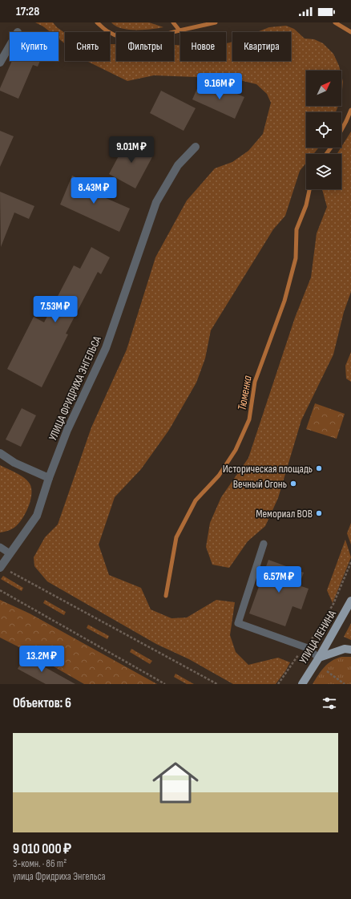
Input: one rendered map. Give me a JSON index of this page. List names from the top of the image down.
{
  "streets": {
    "main road": ["УЛИЦА ЛЕНИНА"],
    "street": ["УЛИЦА ФРИДРИХА ЭНГЕЛЬСА"]
  },
  "water": ["Тюменка"],
  "places": ["Историческая площадь", "Вечный Огонь", "Мемориал ВОВ"],
  "north": "top right",
  "page": {
    "status": "17:28",
    "chip": [
      "Купить",
      "Снять",
      "Фильтры",
      "Новое",
      "Квартира"
    ],
    "price": [
      "9.16M ₽",
      "9.01M ₽",
      "8.43M ₽",
      "7.53M ₽",
      "6.57M ₽",
      "13.2M ₽"
    ],
    "heading": "Объектов: 6",
    "list": [
      {
        "name": "9 010 000 ₽",
        "note": "3-комн. · 86 m² · улица Фридриха Энгельса"
      }
    ]
  }
}
